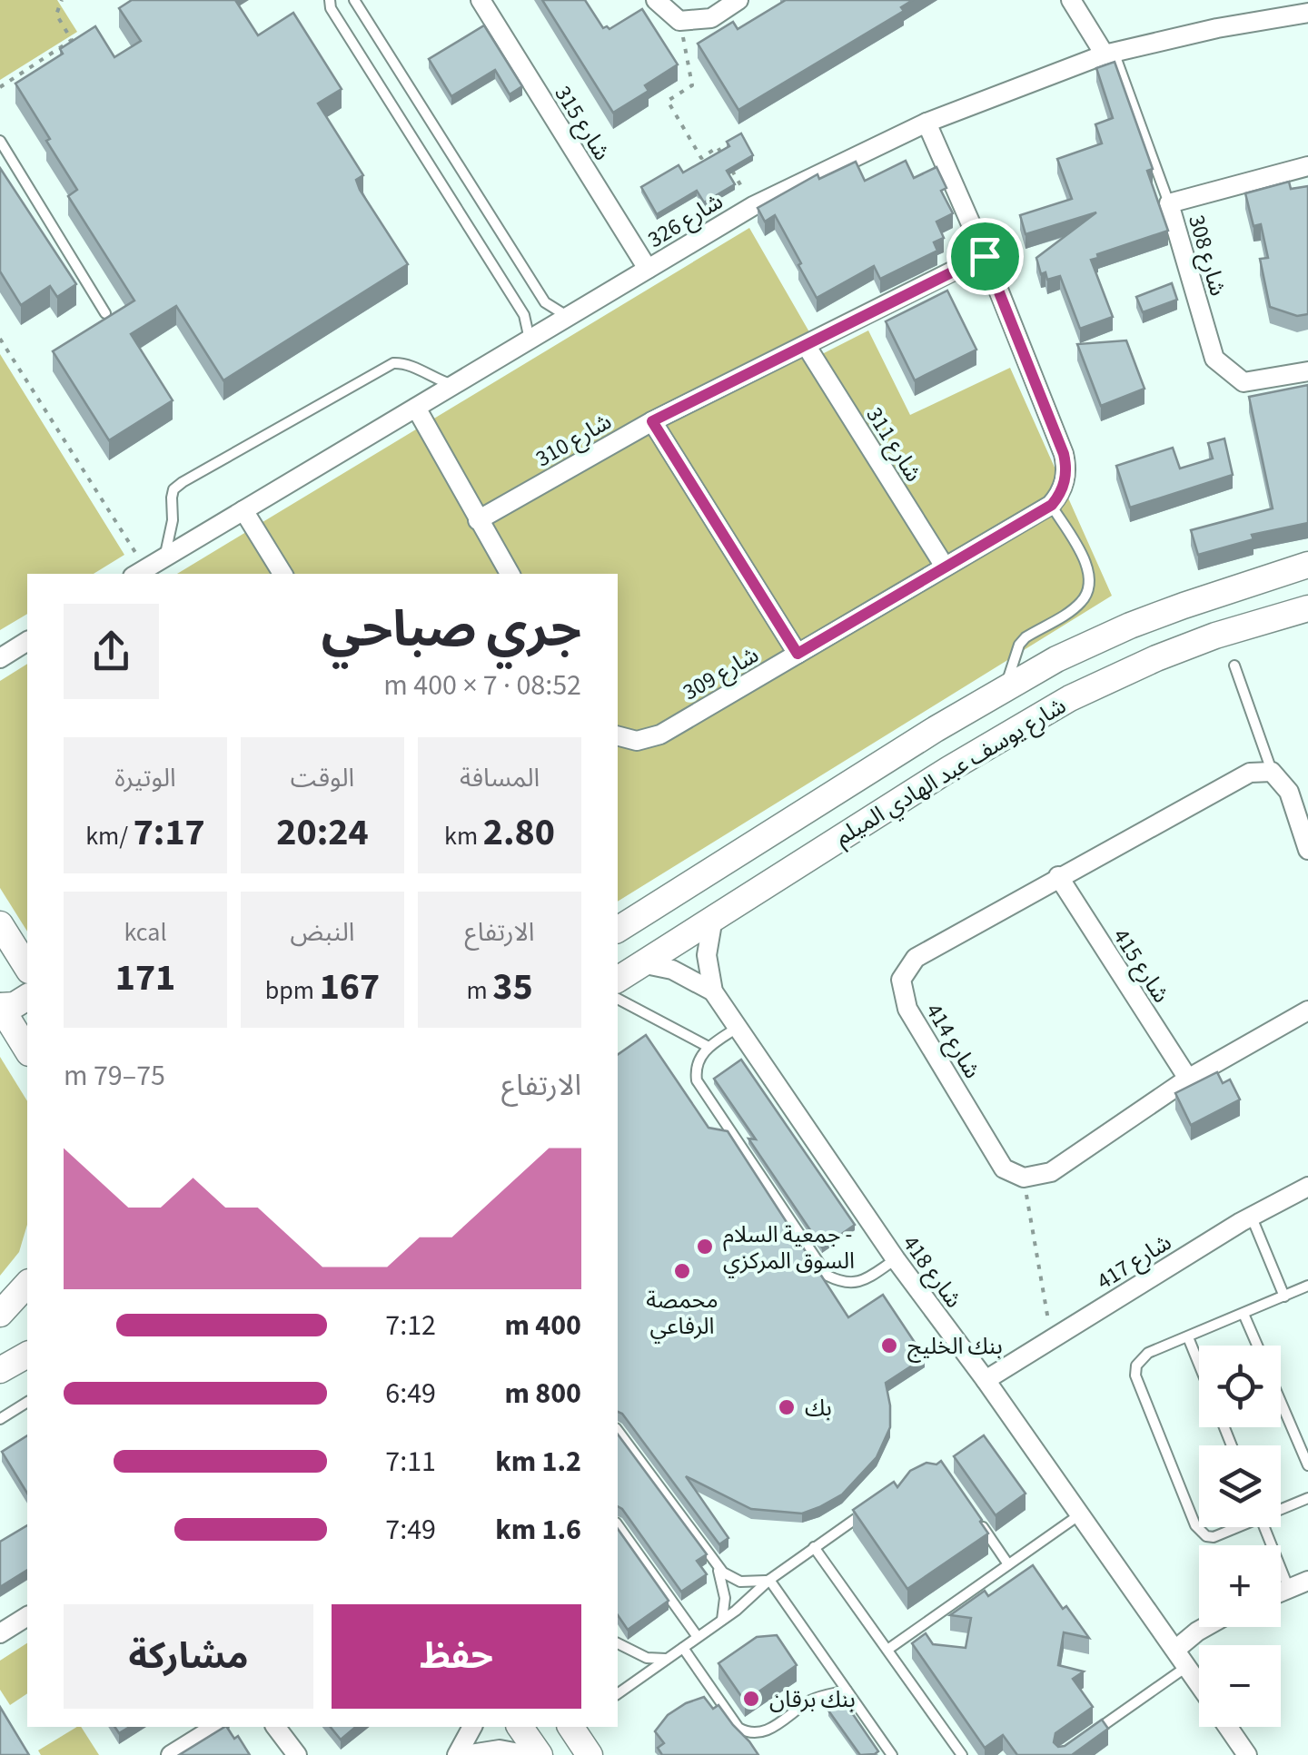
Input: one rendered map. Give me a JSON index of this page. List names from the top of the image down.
{
  "streets": {
    "street": [
      "شارع 315",
      "شارع 326",
      "شارع 308",
      "شارع 310",
      "شارع 311",
      "شارع 309",
      "شارع يوسف عبد الهادي الميلم",
      "شارع 415",
      "شارع 414",
      "شارع 417",
      "شارع 418"
    ]
  },
  "crossings": [
    ["شارع 315", "شارع 326"],
    ["شارع 310", "شارع 311"],
    ["شارع 311", "شارع 309"],
    ["شارع يوسف عبد الهادي الميلم", "شارع 418"],
    ["شارع 415", "شارع 414"],
    ["شارع 417", "شارع 418"]
  ],
  "places": [
    "جمعية السلام - السوق المركزي",
    "محمصة الرفاعي",
    "بنك الخليج",
    "بك",
    "بنك برقان"
  ],
  "page": {
    "heading": ["جري صباحي", "08:52 · 7 × 400 m"],
    "stats": [
      ["المسافة", "2.80 km"],
      ["الوقت", "20:24"],
      ["الوتيرة", "7:17 /km"],
      ["الارتفاع", "35 m"],
      ["النبض", "167 bpm"],
      ["kcal", "171"]
    ],
    "chart": ["الارتفاع", "75–79 m"],
    "list": [
      {
        "name": "400 m",
        "note": "7:12"
      },
      {
        "name": "800 m",
        "note": "6:49"
      },
      {
        "name": "1.2 km",
        "note": "7:11"
      },
      {
        "name": "1.6 km",
        "note": "7:49"
      }
    ],
    "map_buttons": ["+", "−"],
    "buttons": ["حفظ", "مشاركة"]
  }
}
